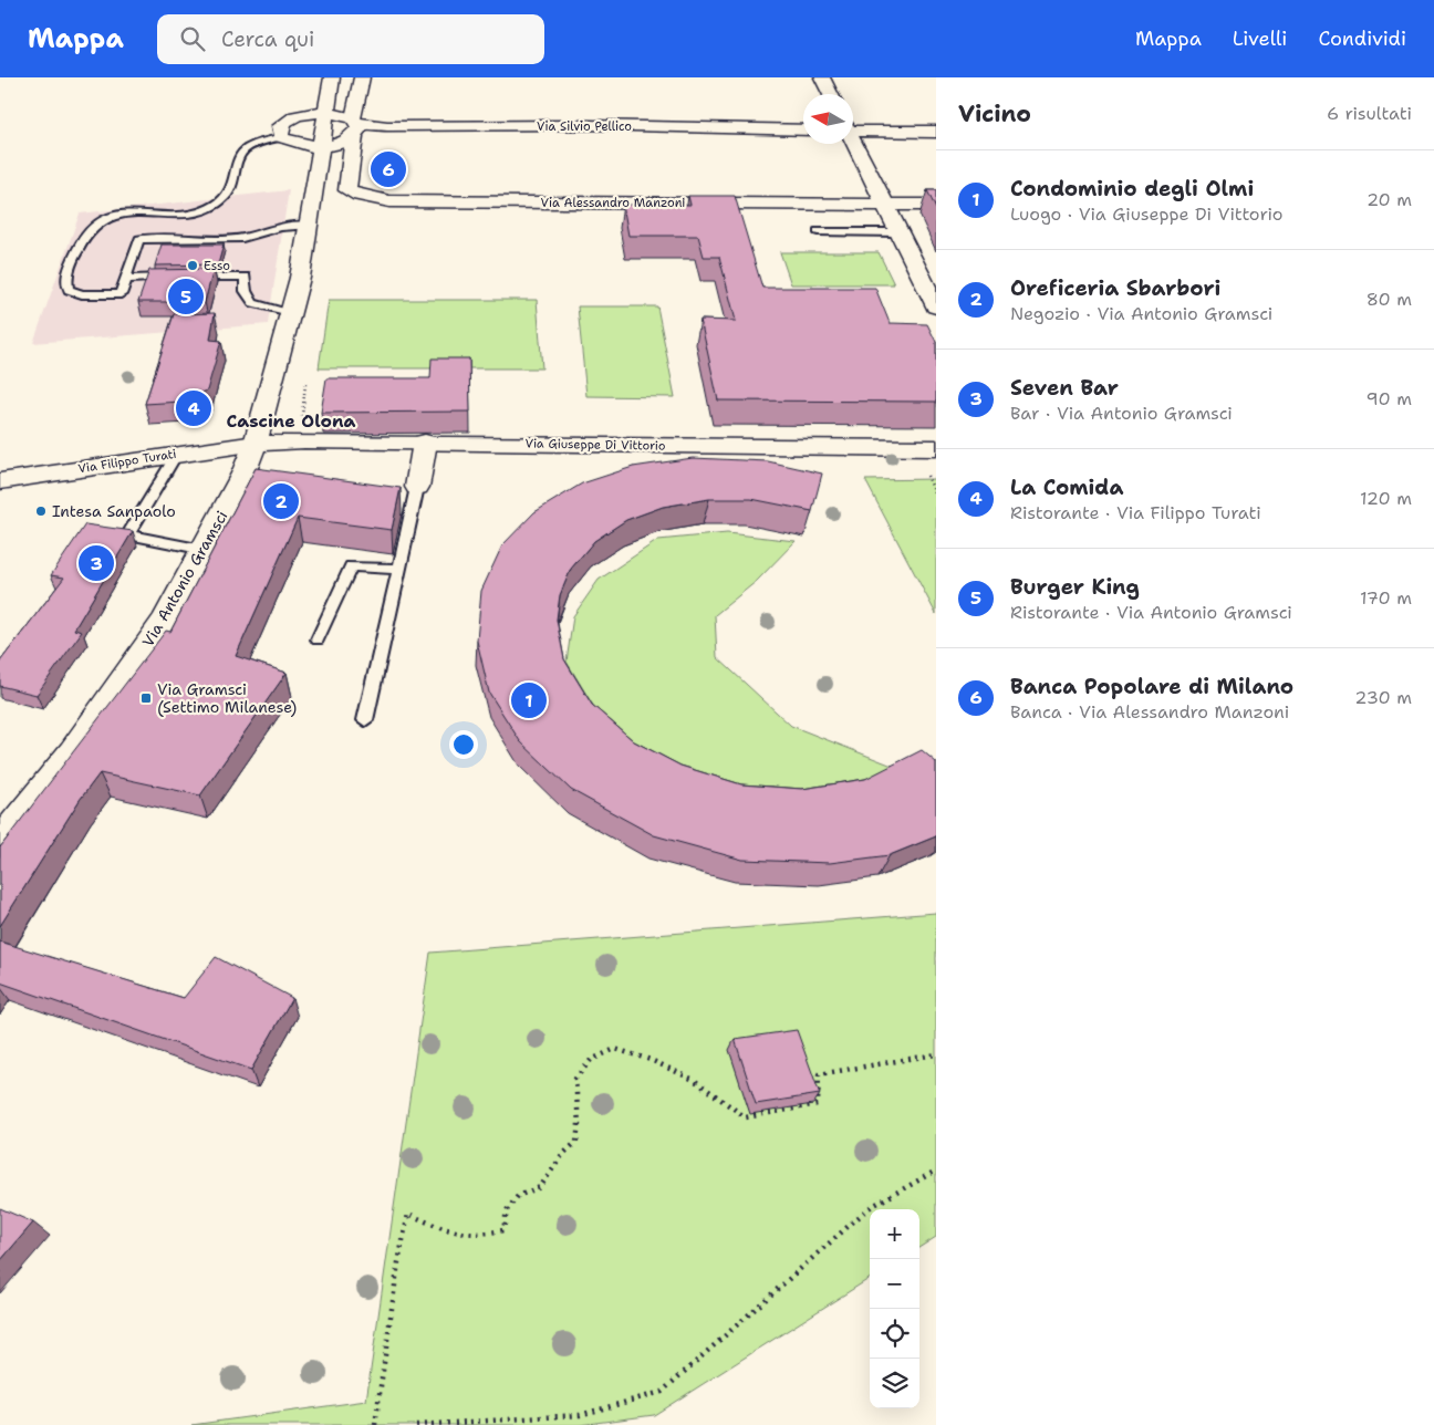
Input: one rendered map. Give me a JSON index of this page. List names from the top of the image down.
{
  "streets": {
    "street": [
      "Via Silvio Pellico",
      "Via Alessandro Manzoni",
      "Via Giuseppe Di Vittorio",
      "Via Filippo Turati",
      "Via Antonio Gramsci"
    ]
  },
  "crossings": [
    ["Via Silvio Pellico", "Via Alessandro Manzoni"],
    ["Via Silvio Pellico", "Via Antonio Gramsci"],
    ["Via Giuseppe Di Vittorio", "Via Filippo Turati"],
    ["Via Giuseppe Di Vittorio", "Via Antonio Gramsci"],
    ["Via Filippo Turati", "Via Antonio Gramsci"]
  ],
  "districts": ["Cascine Olona"],
  "places": {
    "other": ["Esso", "Intesa Sanpaolo"],
    "transit": ["Via Gramsci (Settimo Milanese)"]
  },
  "north": "left",
  "page": {
    "header": "Mappa",
    "search": "Cerca qui",
    "nav": ["Mappa", "Livelli", "Condividi"],
    "heading": ["Vicino", "6 risultati"],
    "pins": [
      "6",
      "5",
      "4",
      "2",
      "3",
      "1"
    ],
    "list": [
      {
        "mark": "1",
        "name": "Condominio degli Olmi",
        "note": "Luogo · Via Giuseppe Di Vittorio",
        "value": "20 m"
      },
      {
        "mark": "2",
        "name": "Oreficeria Sbarbori",
        "note": "Negozio · Via Antonio Gramsci",
        "value": "80 m"
      },
      {
        "mark": "3",
        "name": "Seven Bar",
        "note": "Bar · Via Antonio Gramsci",
        "value": "90 m"
      },
      {
        "mark": "4",
        "name": "La Comida",
        "note": "Ristorante · Via Filippo Turati",
        "value": "120 m"
      },
      {
        "mark": "5",
        "name": "Burger King",
        "note": "Ristorante · Via Antonio Gramsci",
        "value": "170 m"
      },
      {
        "mark": "6",
        "name": "Banca Popolare di Milano",
        "note": "Banca · Via Alessandro Manzoni",
        "value": "230 m"
      }
    ],
    "map_buttons": ["+", "−"]
  }
}
